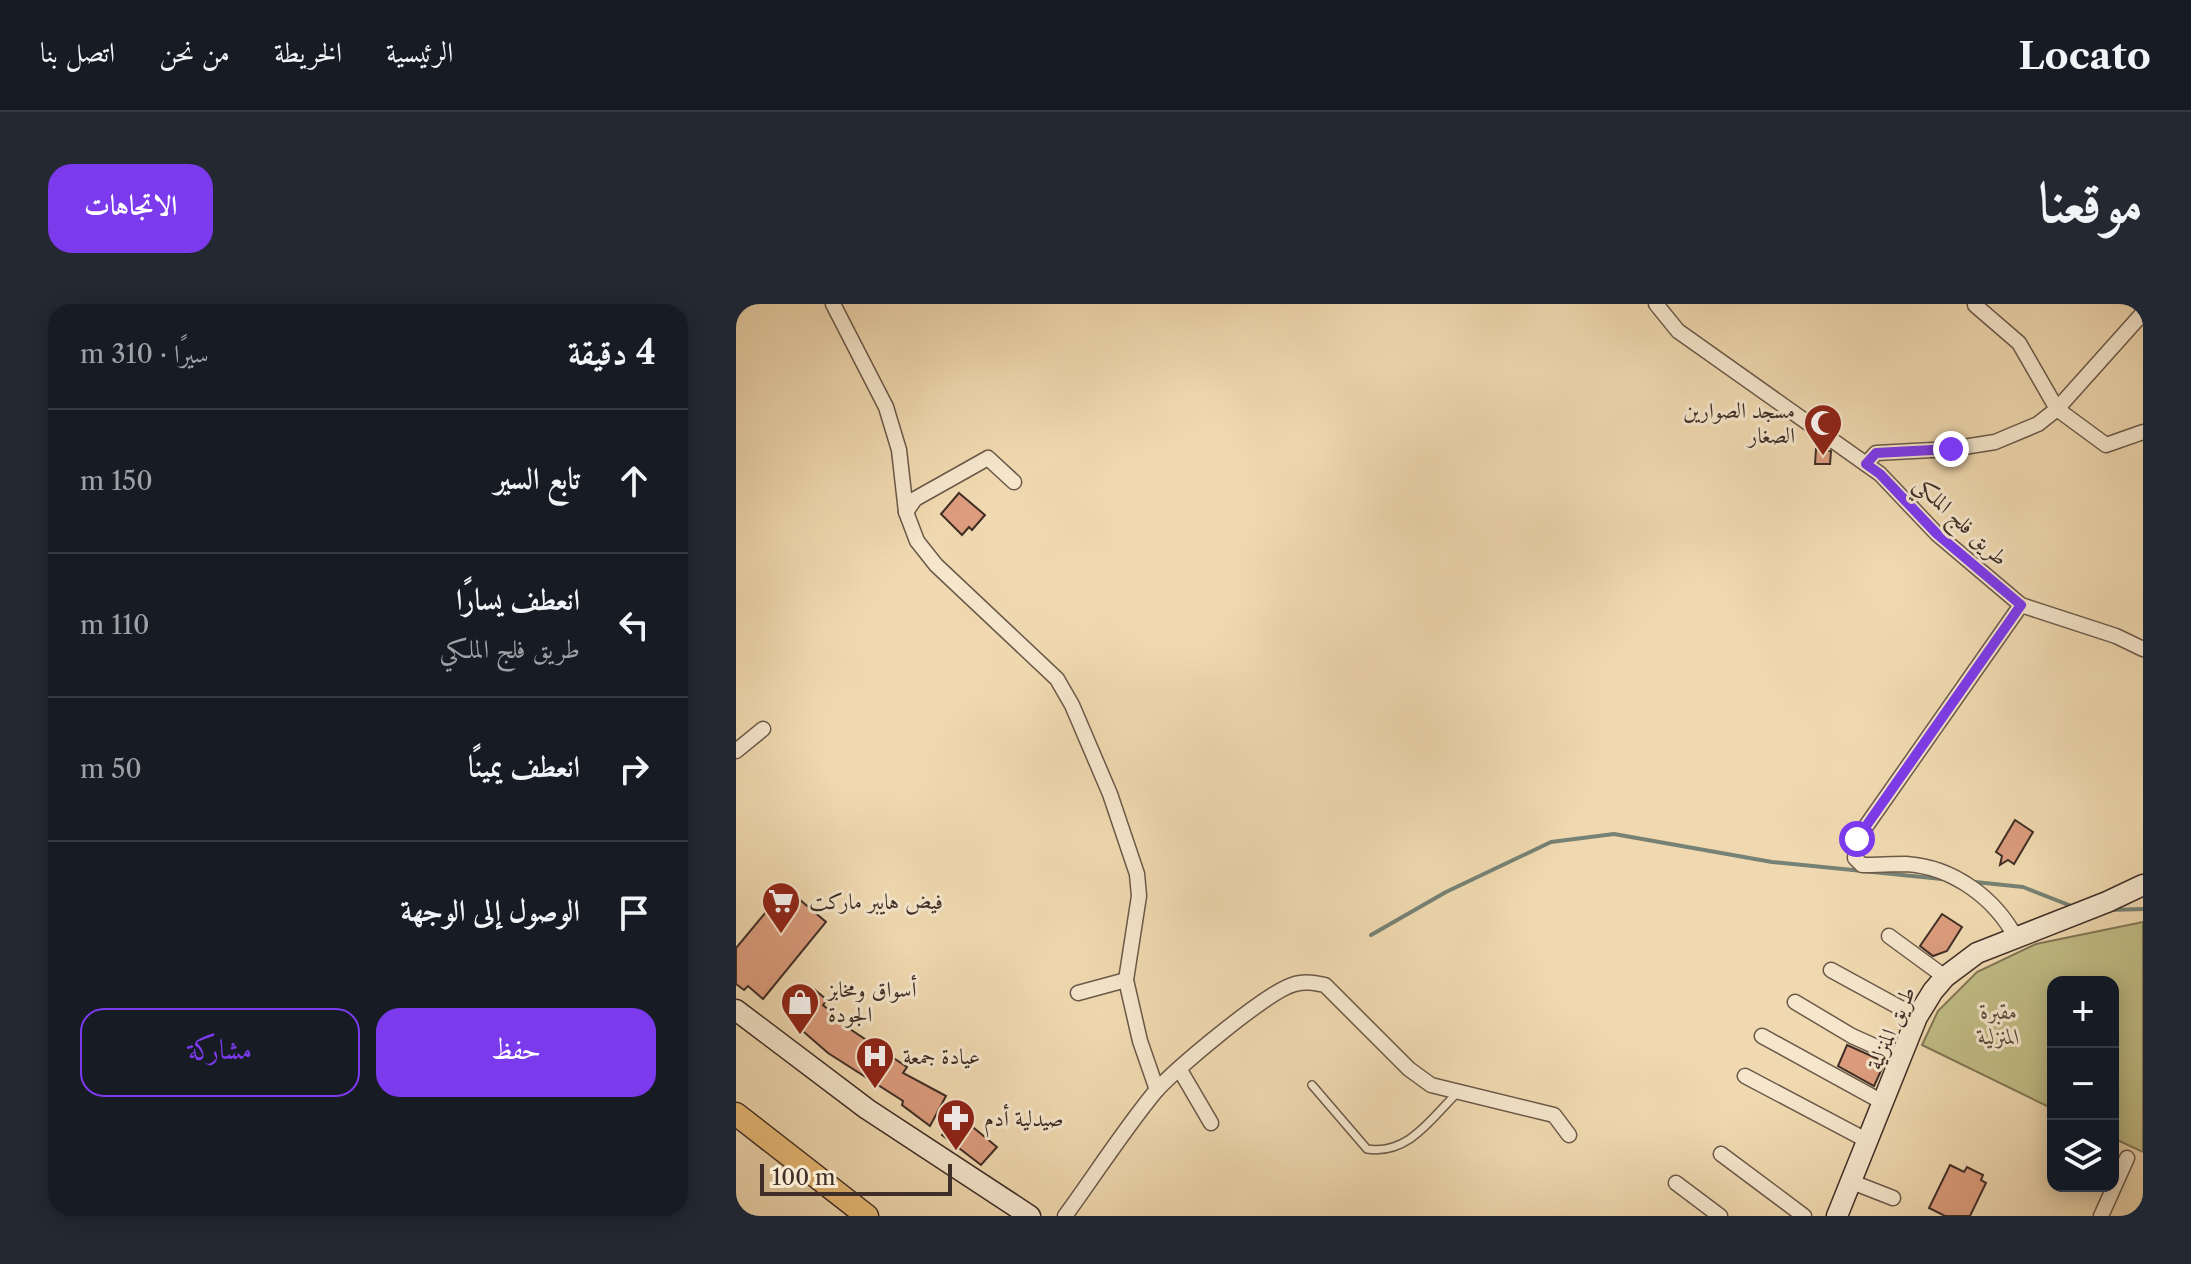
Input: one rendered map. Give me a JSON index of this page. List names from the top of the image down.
{
  "streets": {
    "street": ["طريق فلج الملكي", "طريق المنزلية"]
  },
  "parks": ["مقبرة المنزلية"],
  "places": {
    "mosque": ["مسجد الصوارين الصغار"],
    "supermarket": ["فيض هايبر ماركت"],
    "shop": ["أسواق ومخابز الجودة"],
    "hospital": ["عيادة جمعة"],
    "pharmacy": ["صيدلية أدم"]
  },
  "scale_bar": "100 m",
  "page": {
    "header": "Locato",
    "nav": [
      "الرئيسية",
      "الخريطة",
      "من نحن",
      "اتصل بنا"
    ],
    "title": "موقعنا",
    "buttons": [
      "الاتجاهات",
      ["حفظ", "مشاركة"]
    ],
    "heading": ["4 دقيقة", "سيرًا · 310 m"],
    "list": [
      ["تابع السير", "150 m"],
      ["انعطف يسارًا", "طريق فلج الملكي", "110 m"],
      ["انعطف يمينًا", "50 m"],
      "الوصول إلى الوجهة"
    ],
    "map_buttons": ["+", "−"],
    "scale": "100 m"
  }
}
